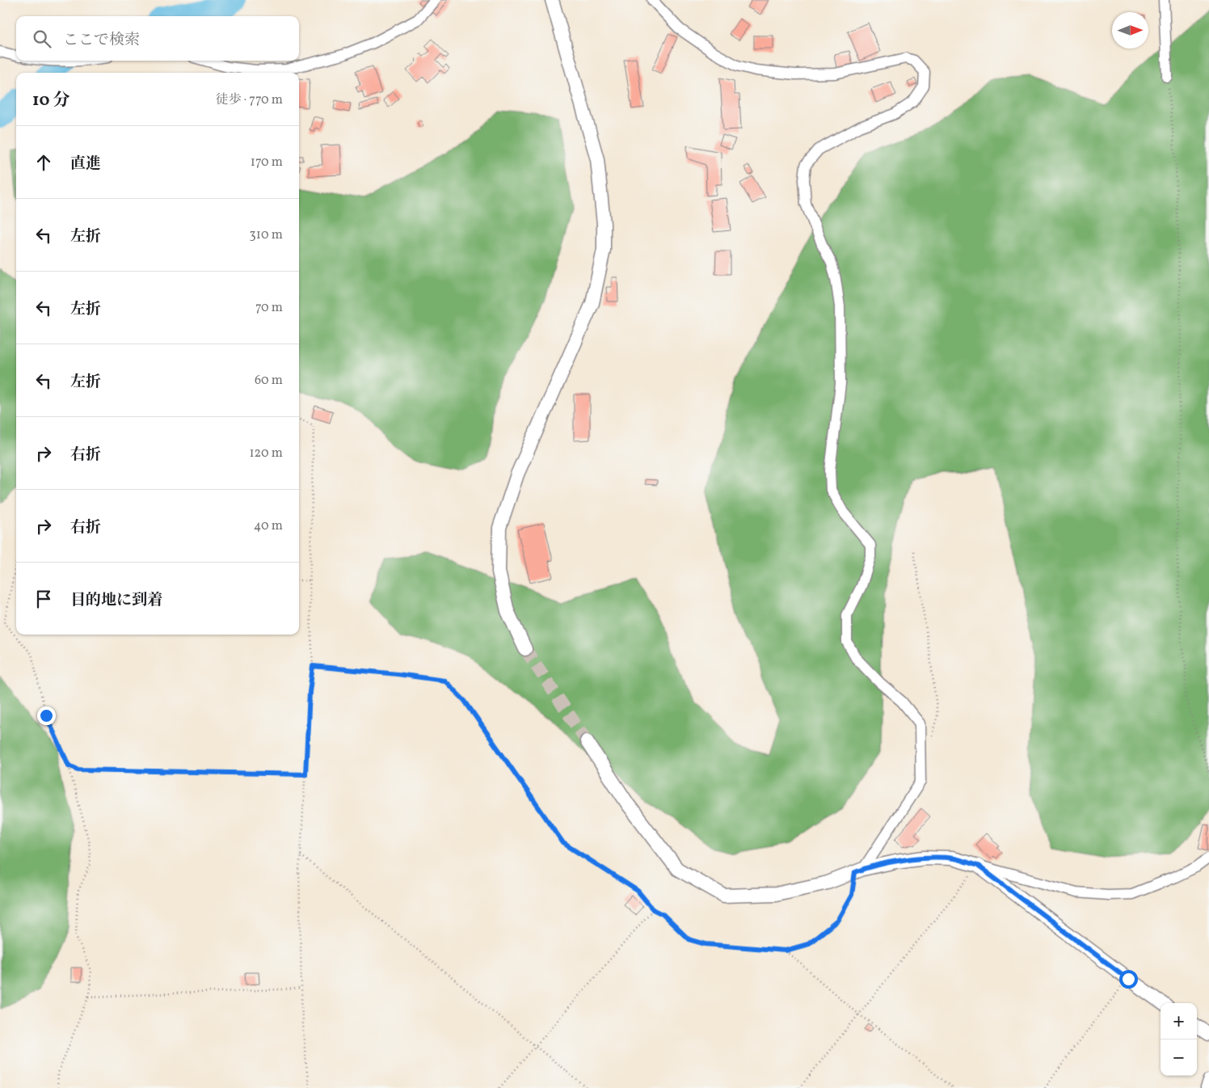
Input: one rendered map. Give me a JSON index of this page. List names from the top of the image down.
{
  "north": "right",
  "page": {
    "search": "ここで検索",
    "heading": ["10 分", "徒歩 · 770 m"],
    "list": [
      ["直進", "170 m"],
      ["左折", "310 m"],
      ["左折", "70 m"],
      ["左折", "60 m"],
      ["右折", "120 m"],
      ["右折", "40 m"],
      "目的地に到着"
    ],
    "map_buttons": ["+", "−"]
  }
}
